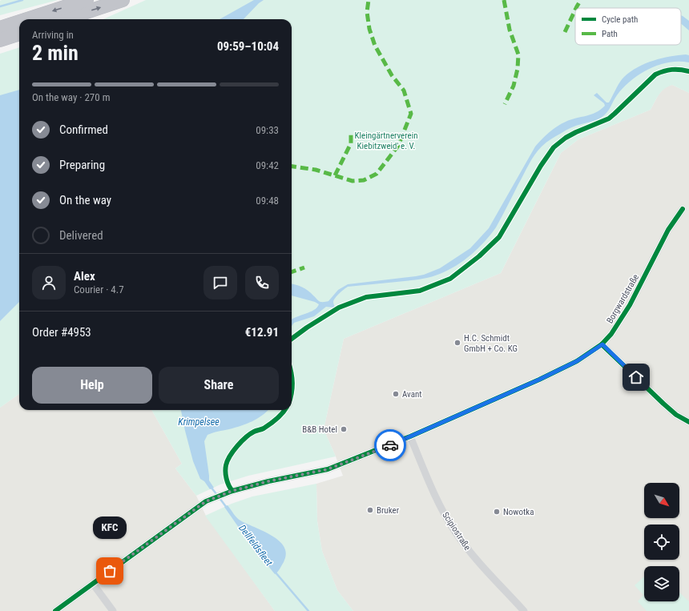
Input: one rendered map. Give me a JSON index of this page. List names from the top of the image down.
{
  "streets": {
    "street": ["Borgwardstraße", "Scipiostraße"]
  },
  "crossings": [
    ["Borgwardstraße", "Scipiostraße"]
  ],
  "water": ["Krimpelsee", "Dellfeldsfleet"],
  "parks": ["Kleingärtnerverein Kiebitzweid' e. V."],
  "places": [
    "H.C. Schmidt GmbH + Co. KG",
    "Avant",
    "B&B Hotel",
    "Bruker",
    "Nowotka",
    "KFC"
  ],
  "legend": ["Cycle path", "Path"],
  "north": "bottom right",
  "page": {
    "heading": ["2 min", "Arriving in", "09:59–10:04"],
    "panel": [
      "Alex",
      "Courier · 4.7",
      "Order #4953",
      "€12.91"
    ],
    "bar": "On the way · 270 m",
    "list": [
      ["Confirmed", "09:33"],
      ["Preparing", "09:42"],
      ["On the way", "09:48"],
      "Delivered"
    ],
    "buttons": ["Help", "Share"],
    "bubble": "KFC"
  }
}
